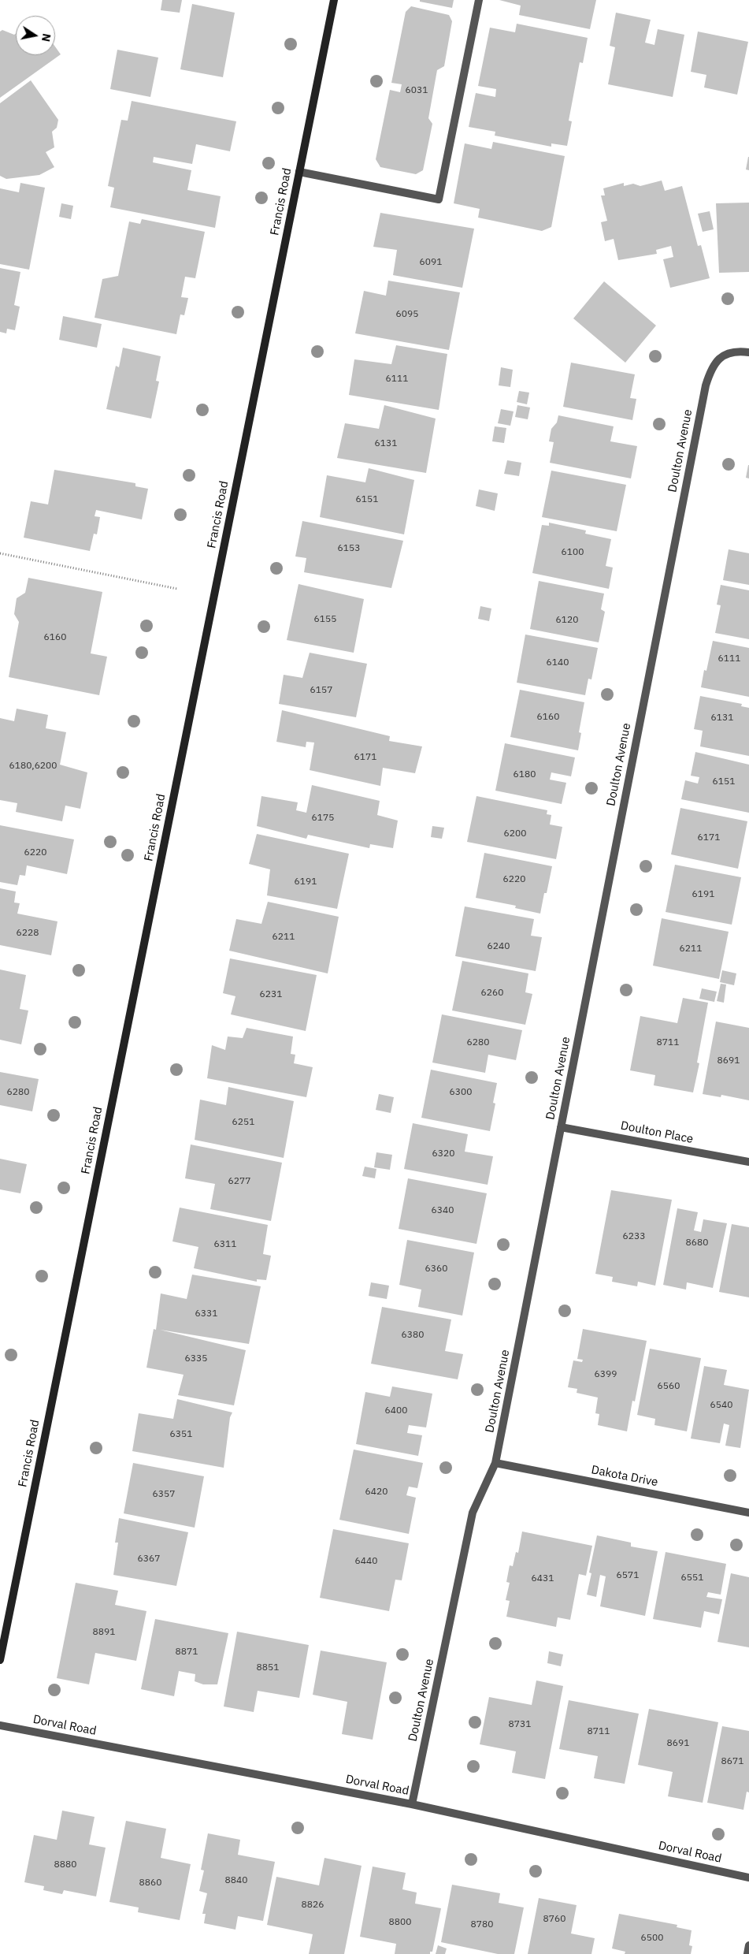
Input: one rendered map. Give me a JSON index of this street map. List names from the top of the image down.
{
  "streets": {
    "street": [
      "Francis Road",
      "Doulton Avenue",
      "Doulton Place",
      "Dakota Drive",
      "Dorval Road"
    ]
  },
  "crossings": [
    ["Doulton Avenue", "Doulton Place"],
    ["Doulton Avenue", "Dakota Drive"],
    ["Doulton Avenue", "Dorval Road"]
  ],
  "house_numbers": [
    "6031",
    "6091",
    "6095",
    "6111",
    "6131",
    "6151",
    "6153",
    "6100",
    "6155",
    "6120",
    "6160",
    "6111",
    "6140",
    "6157",
    "6160",
    "6131",
    "6171",
    "6180,6200",
    "6180",
    "6151",
    "6175",
    "6200",
    "6171",
    "6220",
    "6220",
    "6191",
    "6191",
    "6228",
    "6211",
    "6240",
    "6211",
    "6260",
    "6231",
    "6280",
    "8711",
    "8691",
    "6280",
    "6300",
    "6251",
    "6320",
    "6277",
    "6340",
    "6233",
    "8680",
    "6311",
    "6360",
    "6331",
    "6380",
    "6335",
    "6399",
    "6560",
    "6540",
    "6400",
    "6351",
    "6420",
    "6357",
    "6367",
    "6440",
    "6571",
    "6551",
    "6431",
    "8891",
    "8871",
    "8851",
    "8731",
    "8711",
    "8691",
    "8671",
    "8880",
    "8840",
    "8860",
    "8826",
    "8760",
    "8800",
    "8780",
    "6500"
  ],
  "north": "right"
}
